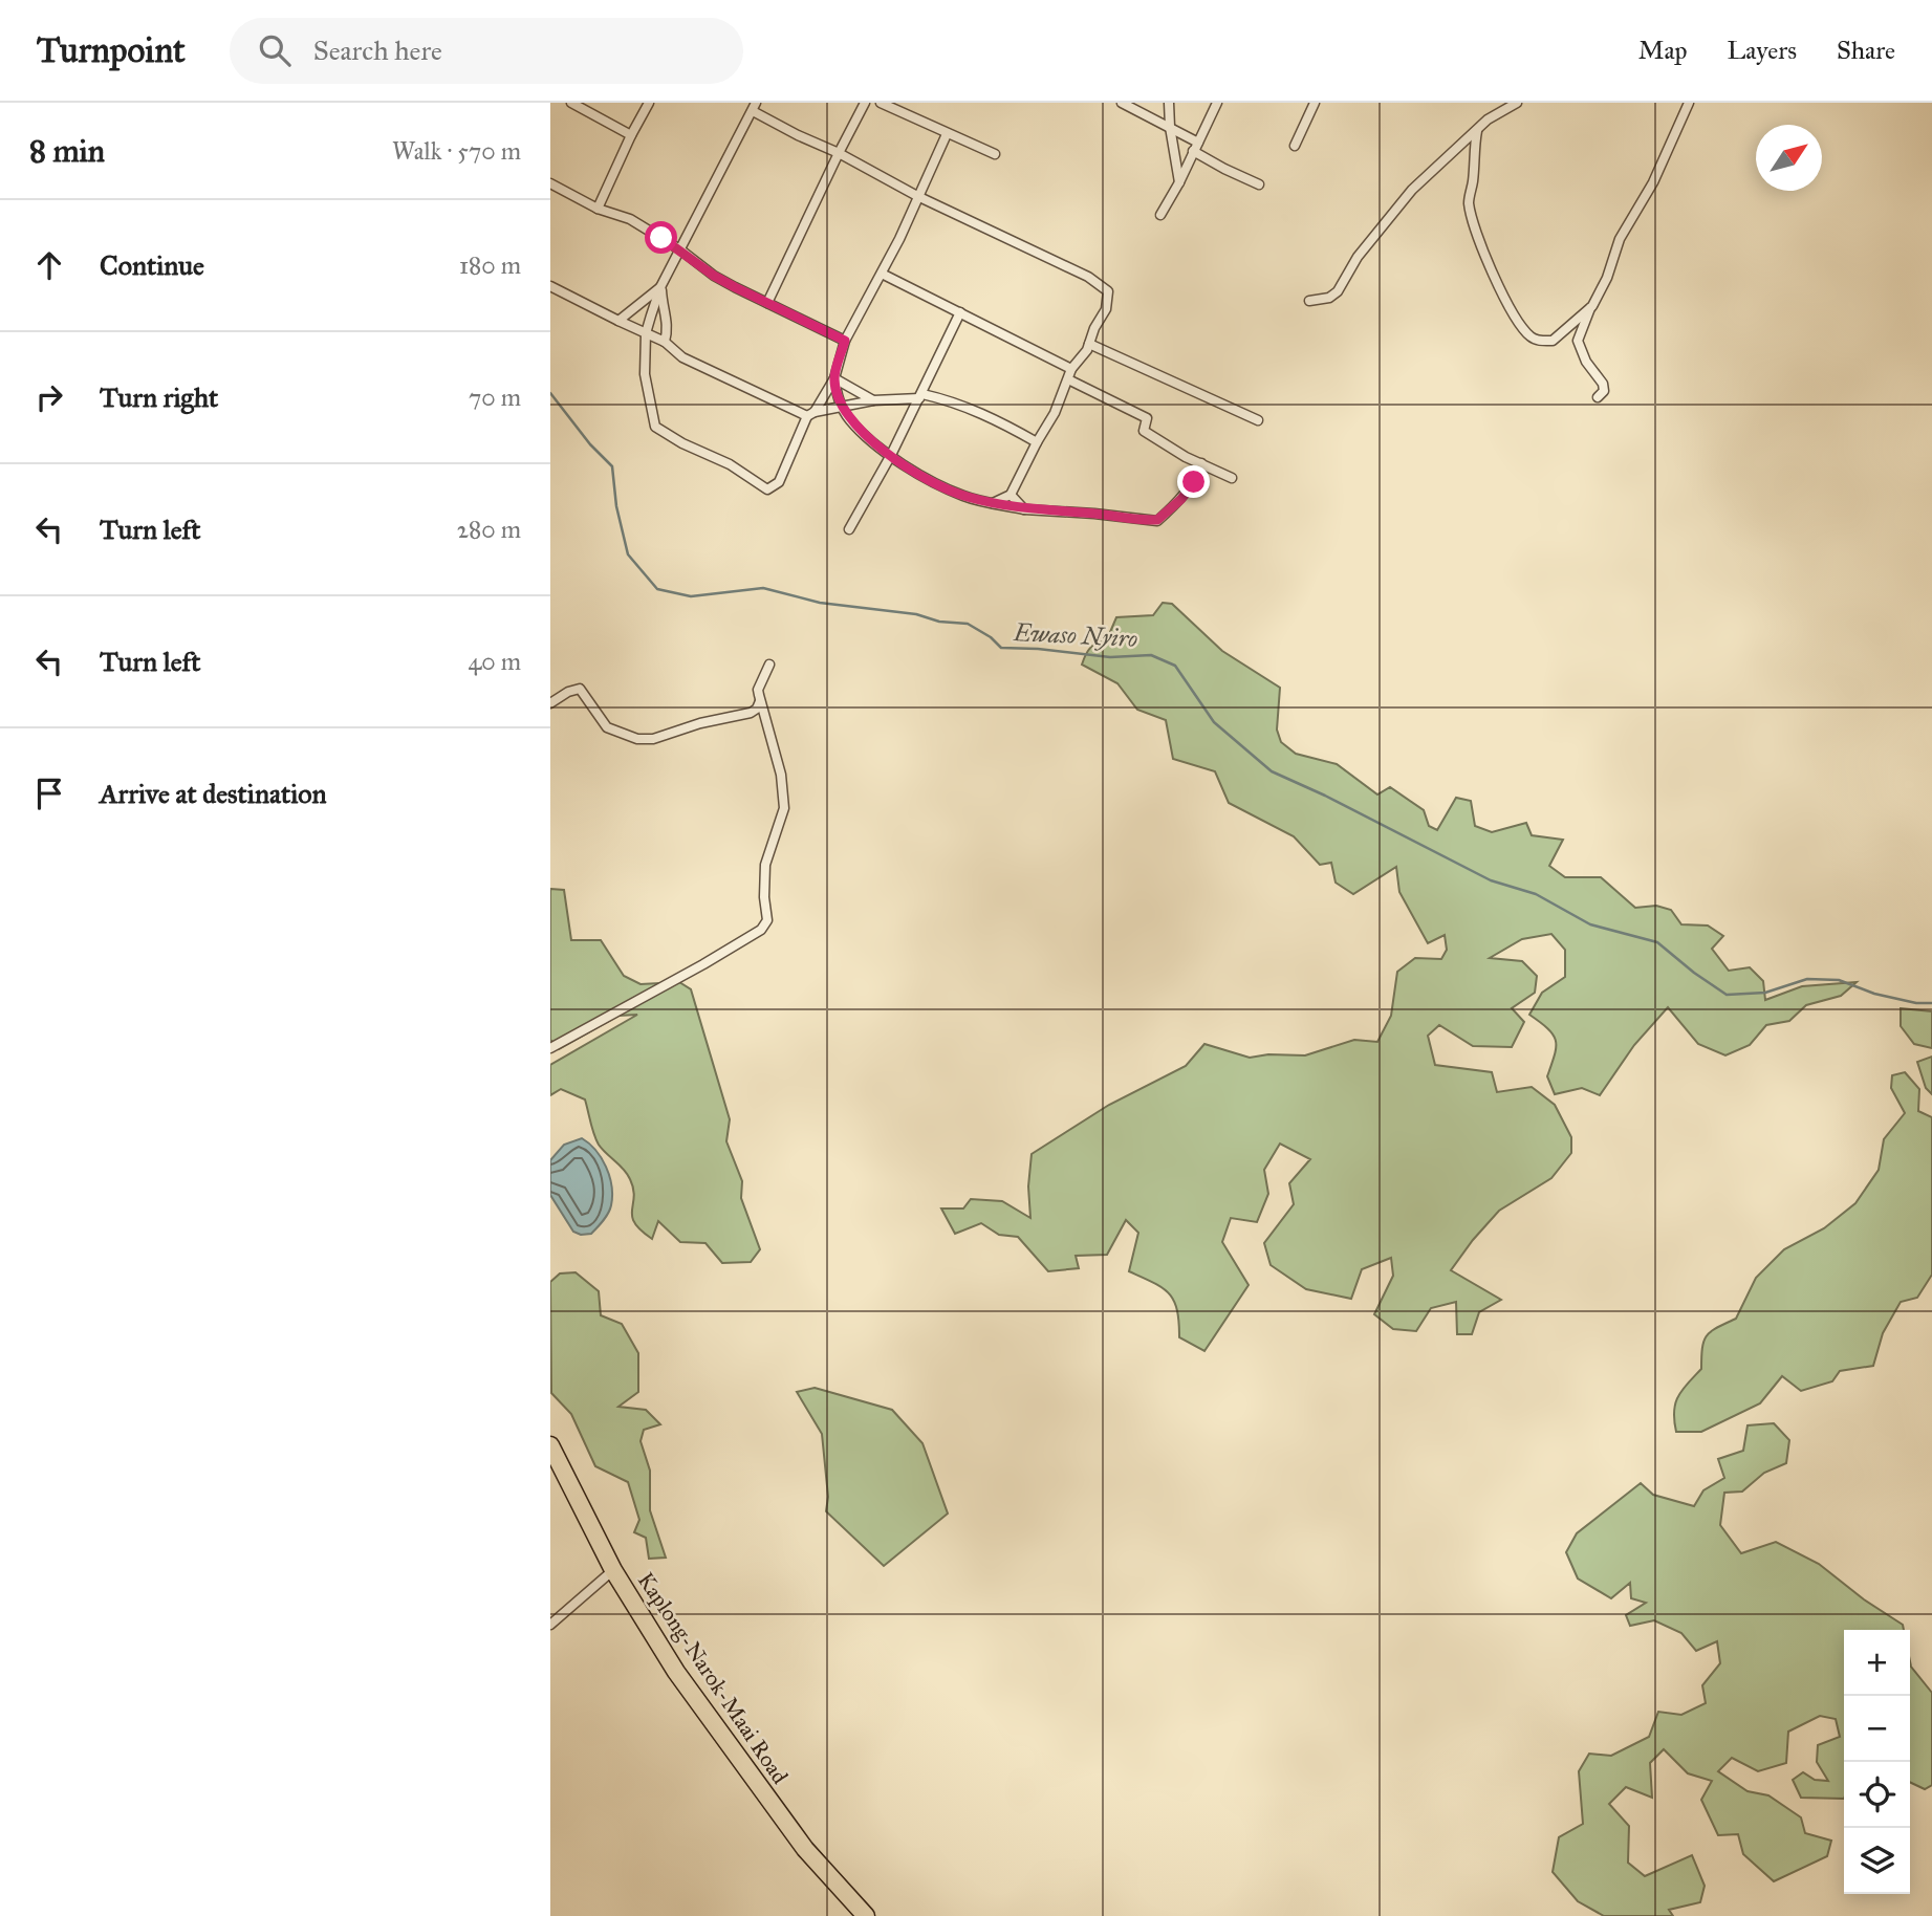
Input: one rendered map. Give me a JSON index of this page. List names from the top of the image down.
{
  "streets": {
    "highway": ["Kaplong-Narok-Maai Road"]
  },
  "water": ["Ewaso Nyiro"],
  "north": "top right",
  "page": {
    "header": "Turnpoint",
    "search": "Search here",
    "nav": ["Map", "Layers", "Share"],
    "heading": ["8 min", "Walk · 570 m"],
    "list": [
      ["Continue", "180 m"],
      ["Turn right", "70 m"],
      ["Turn left", "280 m"],
      ["Turn left", "40 m"],
      "Arrive at destination"
    ],
    "map_buttons": ["+", "−"]
  }
}
